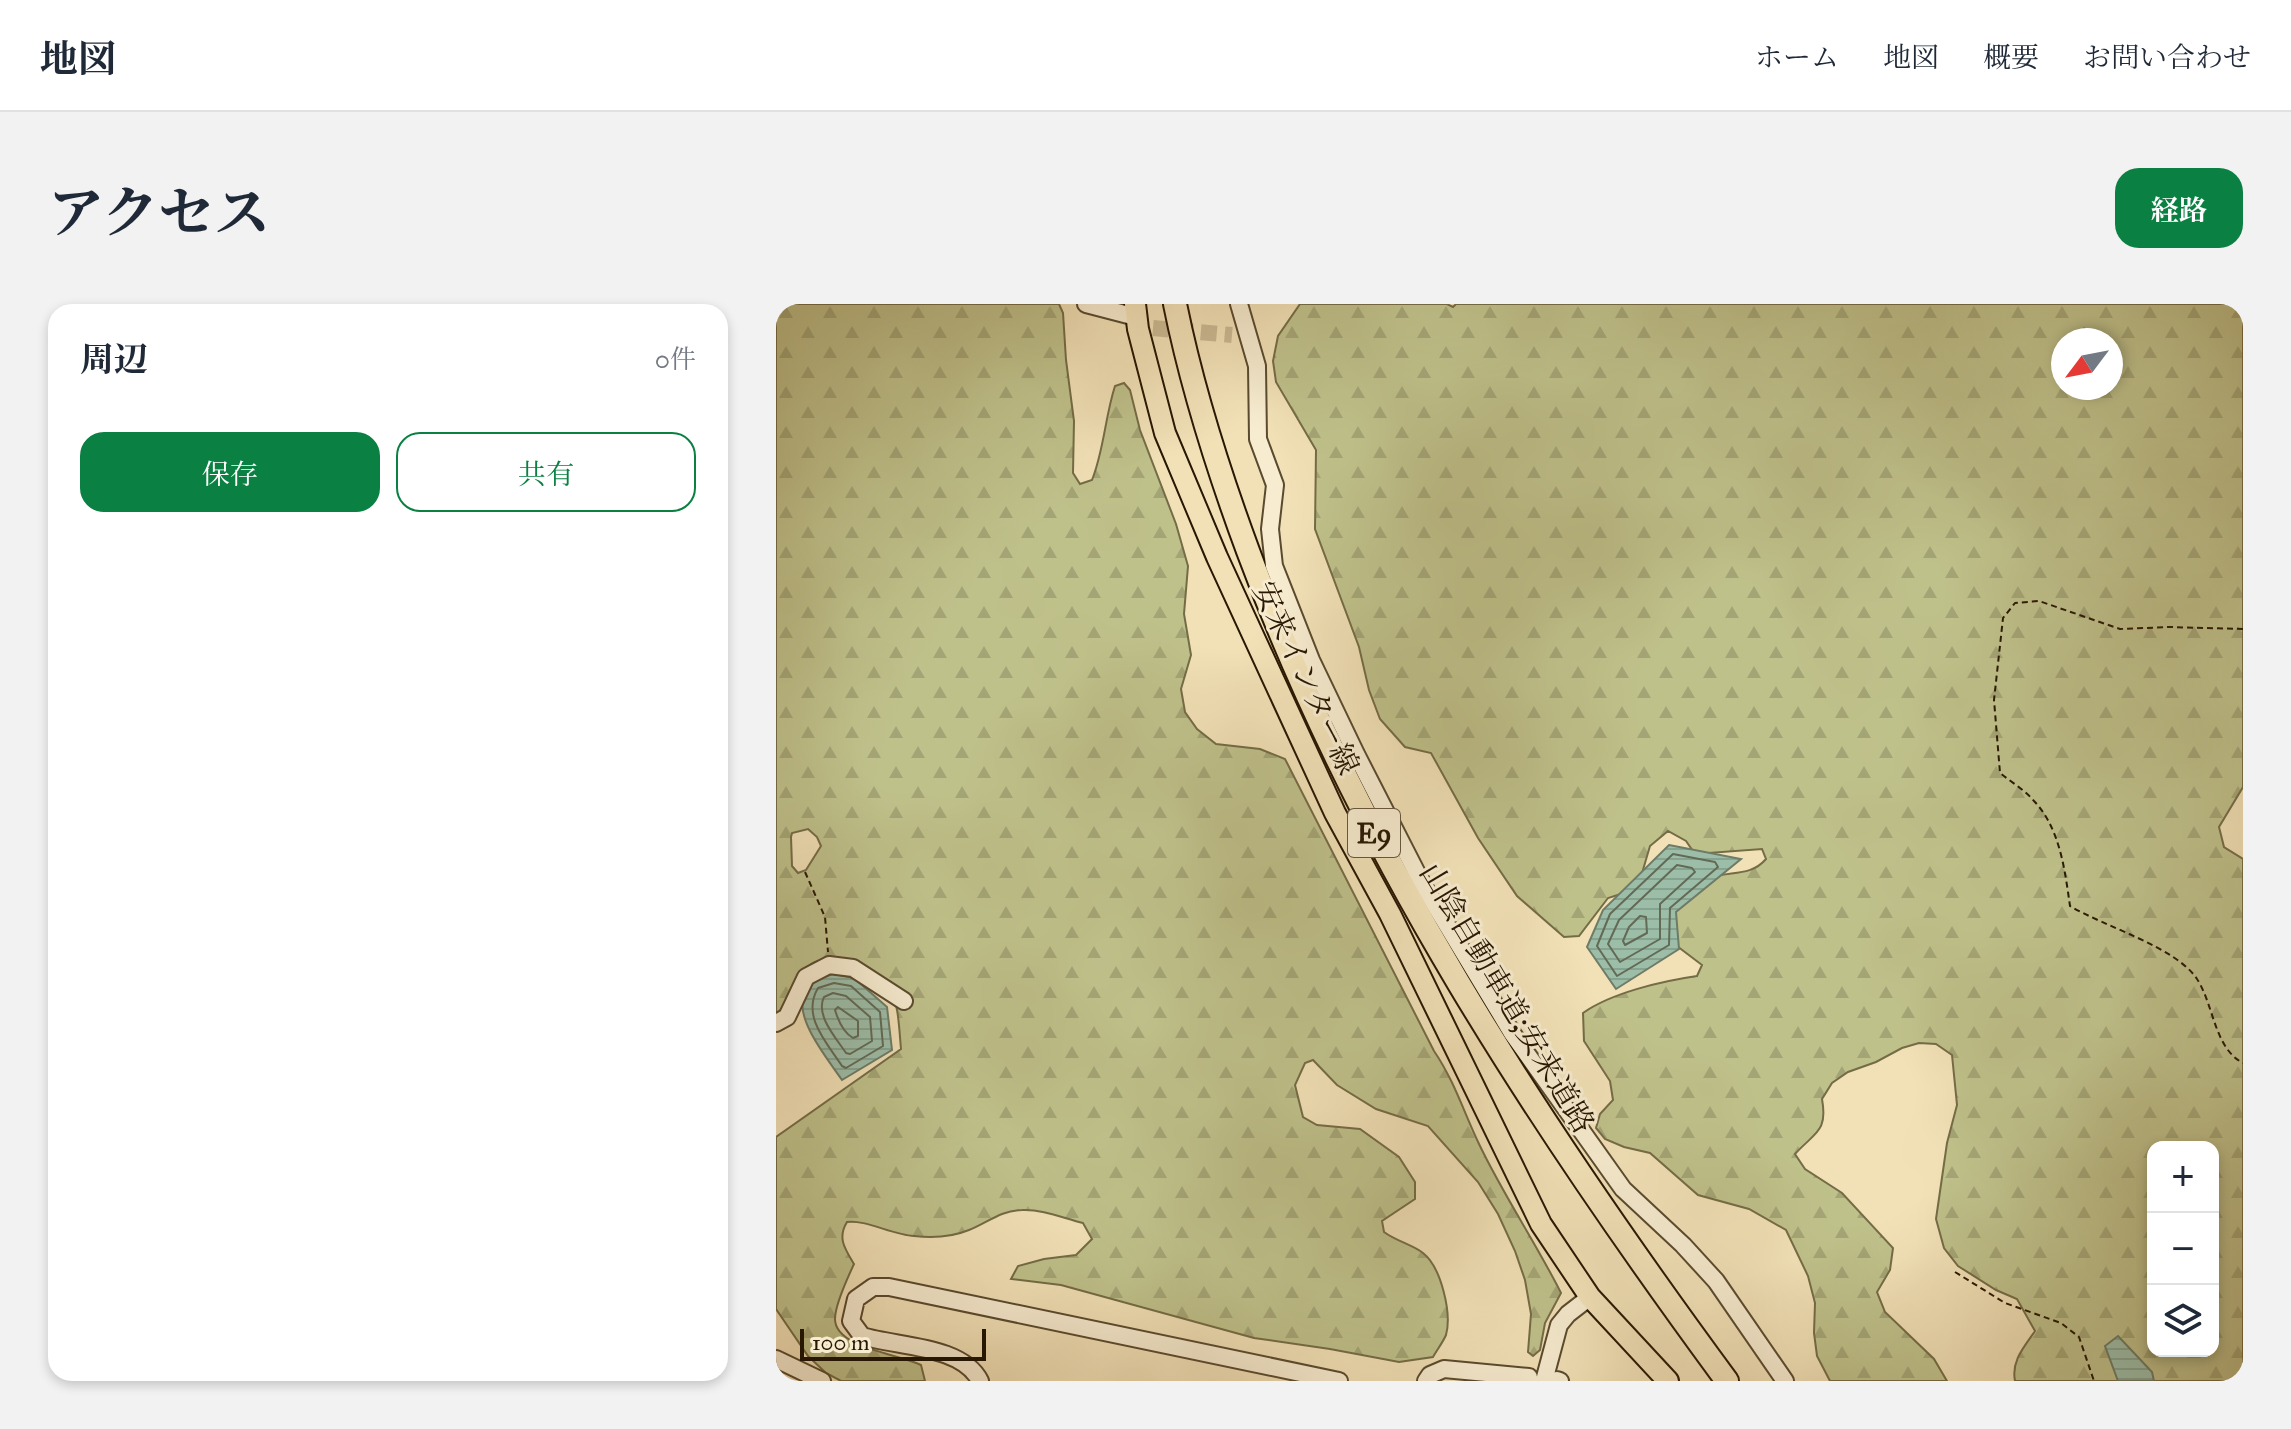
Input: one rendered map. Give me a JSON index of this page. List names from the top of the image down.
{
  "streets": {
    "highway": ["E9", "山陰自動車道;安来道路"],
    "main road": ["安来インター線"]
  },
  "scale_bar": "100 m",
  "north": "bottom left",
  "page": {
    "header": "地図",
    "nav": [
      "ホーム",
      "地図",
      "概要",
      "お問い合わせ"
    ],
    "title": "アクセス",
    "buttons": [
      "経路",
      ["保存", "共有"]
    ],
    "heading": ["周辺", "0件"],
    "map_buttons": ["+", "−"],
    "scale": "100 m"
  }
}
